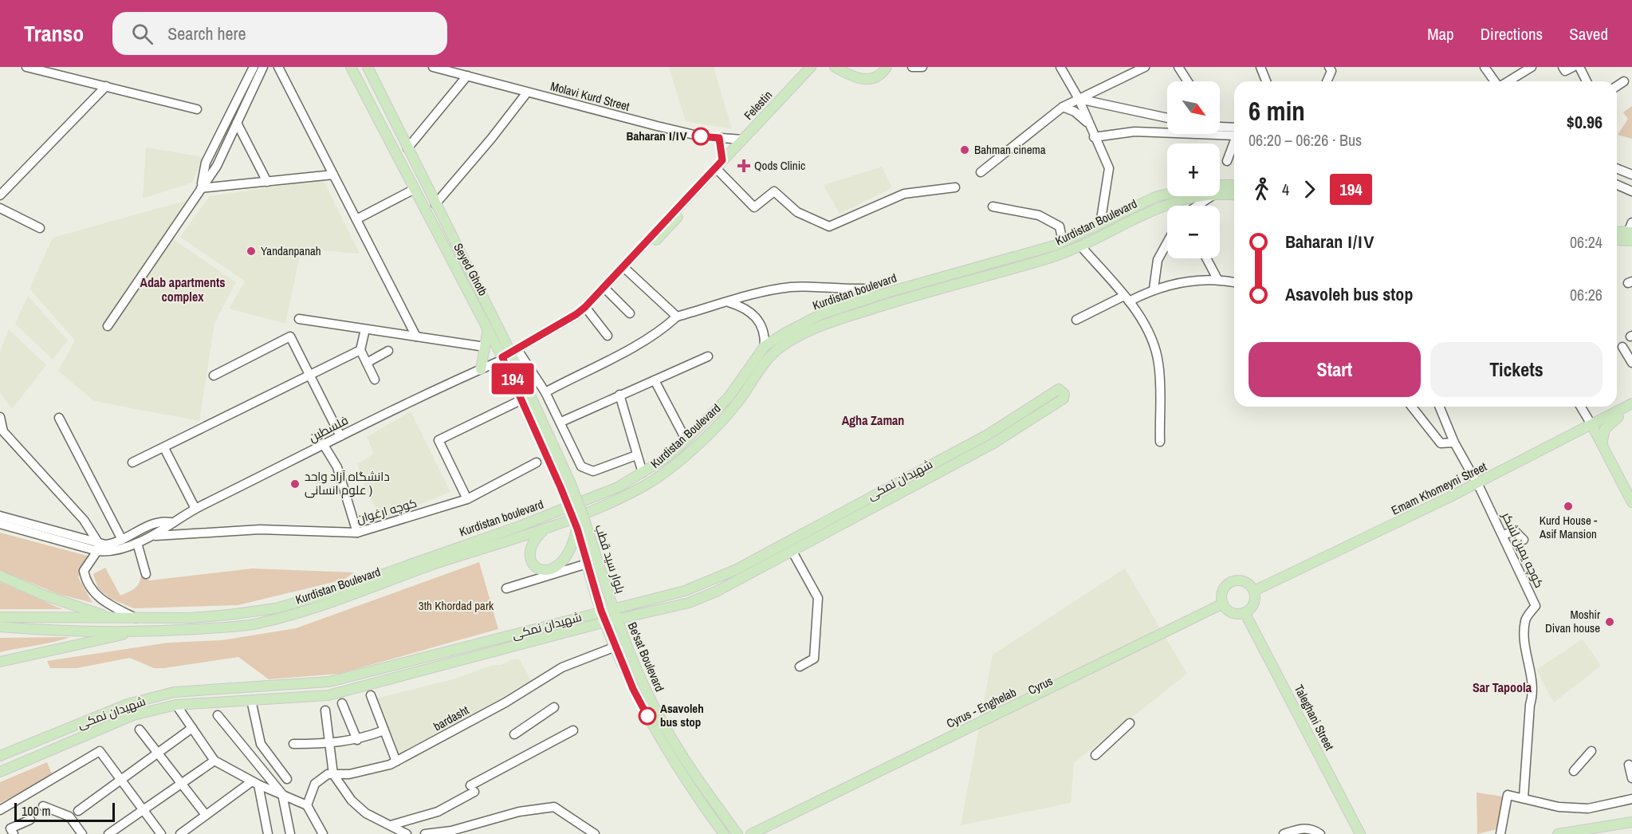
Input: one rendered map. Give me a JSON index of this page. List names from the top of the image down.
{
  "streets": {
    "main road": [
      "Felestin",
      "Kurdistan Boulevard",
      "Seyed Ghotb",
      "Kurdistan boulevard",
      "فلسطین",
      "شهیدان نمکی",
      "Emam Khomeyni Street",
      "بلوار سید قطب",
      "Be'sat Boulevard",
      "Cyrus",
      "Cyrus - Enghelab",
      "Taleghani Street"
    ],
    "street": [
      "Molavi Kurd Street",
      "کوچه ارغوان",
      "کوچه یمین لشکر",
      "bardasht"
    ]
  },
  "crossings": [
    ["Molavi Kurd Street", "Felestin"],
    ["Felestin", "فلسطین"],
    ["Kurdistan Boulevard", "Seyed Ghotb"],
    ["Kurdistan Boulevard", "بلوار سید قطب"],
    ["Seyed Ghotb", "فلسطین"],
    ["Seyed Ghotb", "بلوار سید قطب"],
    ["فلسطین", "کوچه ارغوان"],
    ["شهیدان نمکی", "بلوار سید قطب"],
    ["شهیدان نمکی", "Be'sat Boulevard"],
    ["Emam Khomeyni Street", "کوچه یمین لشکر"],
    ["Emam Khomeyni Street", "Cyrus"],
    ["Emam Khomeyni Street", "Cyrus - Enghelab"],
    ["Emam Khomeyni Street", "Taleghani Street"],
    ["بلوار سید قطب", "Be'sat Boulevard"],
    ["Be'sat Boulevard", "bardasht"],
    ["Cyrus", "Cyrus - Enghelab"],
    ["Cyrus", "Taleghani Street"],
    ["Cyrus - Enghelab", "Taleghani Street"]
  ],
  "districts": ["Adab apartments complex", "Agha Zaman", "Sar Tapoola"],
  "parks": ["3th Khordad park"],
  "places": {
    "other": [
      "Baharan ۱/۱۷",
      "Bahman cinema",
      "Yandanpanah",
      "دانشگاه آزاد واحد علوم انسانی )",
      "Kurd House - Asif Mansion",
      "Moshir Divan house",
      "Asavoleh bus stop"
    ],
    "health": ["Qods Clinic"]
  },
  "lines": ["bus line 194"],
  "scale_bar": "100 m",
  "north": "bottom right",
  "page": {
    "header": "Transo",
    "search": "Search here",
    "nav": ["Map", "Directions", "Saved"],
    "on_map": "194",
    "map_buttons": ["+", "−"],
    "heading": ["6 min", "06:20 – 06:26 · Bus", "$0.96"],
    "legs": ["4", "194"],
    "list": [
      {
        "name": "Baharan ۱/۱۷",
        "value": "06:24"
      },
      {
        "name": "Asavoleh bus stop",
        "value": "06:26"
      }
    ],
    "buttons": ["Start", "Tickets"],
    "scale": "100 m"
  }
}
